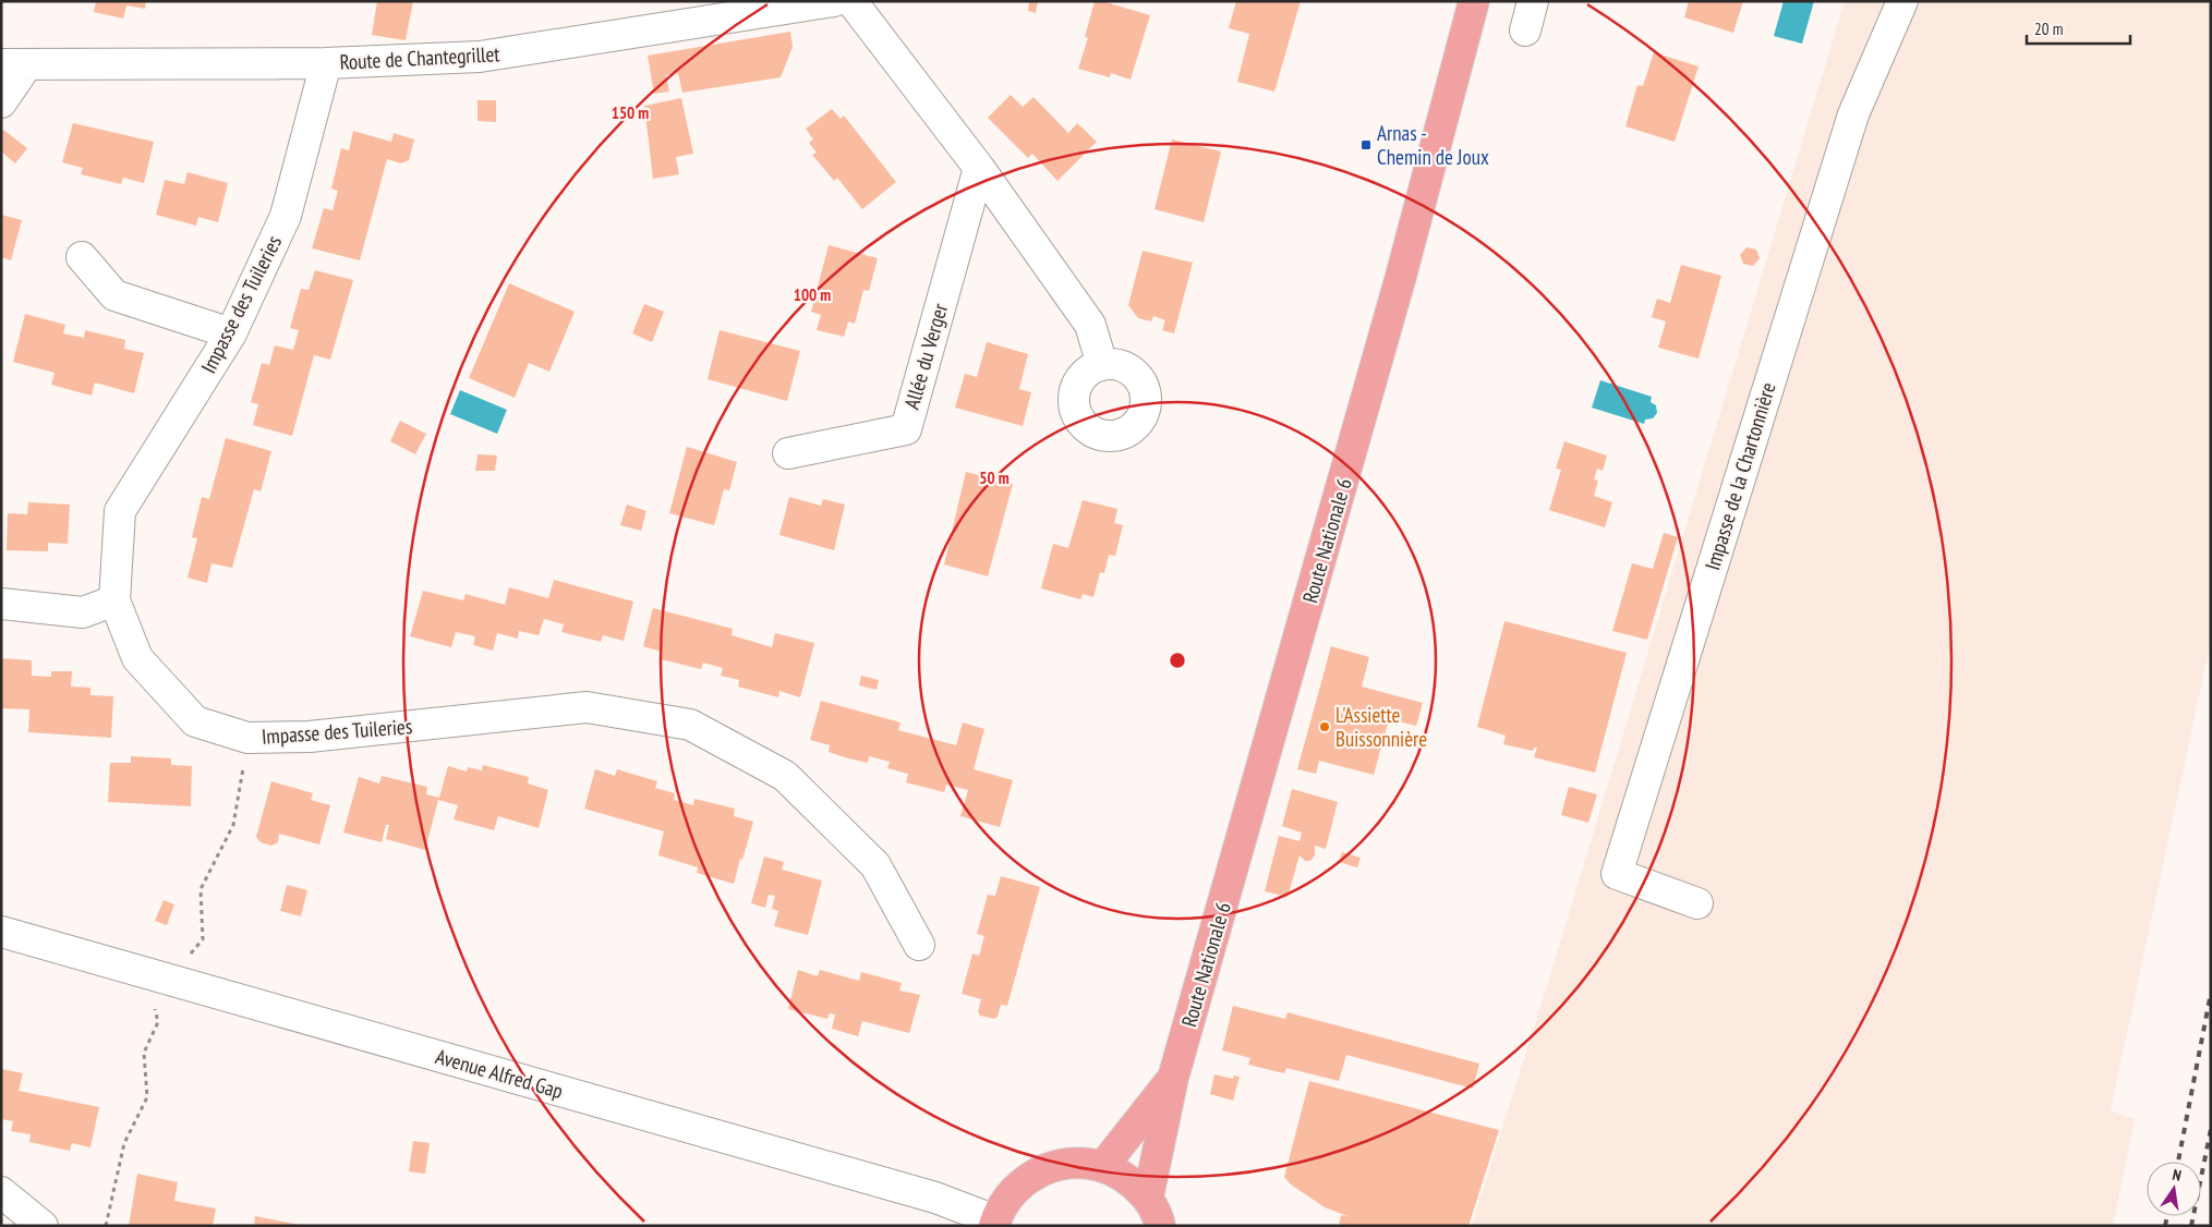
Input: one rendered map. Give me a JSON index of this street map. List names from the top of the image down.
{
  "streets": {
    "main road": ["Route Nationale 6"],
    "street": [
      "Route de Chantegrillet",
      "Impasse des Tuileries",
      "Allée du Verger",
      "Impasse de la Chartonnière",
      "Avenue Alfred Gap"
    ]
  },
  "crossings": [
    ["Route de Chantegrillet", "Impasse des Tuileries"]
  ],
  "places": {
    "transit": ["Arnas - Chemin de Joux"],
    "other": ["L'Assiette Buissonnière"]
  },
  "scale_bar": "20 m",
  "north": "top",
  "rings": ["150 m", "100 m", "50 m"]
}
